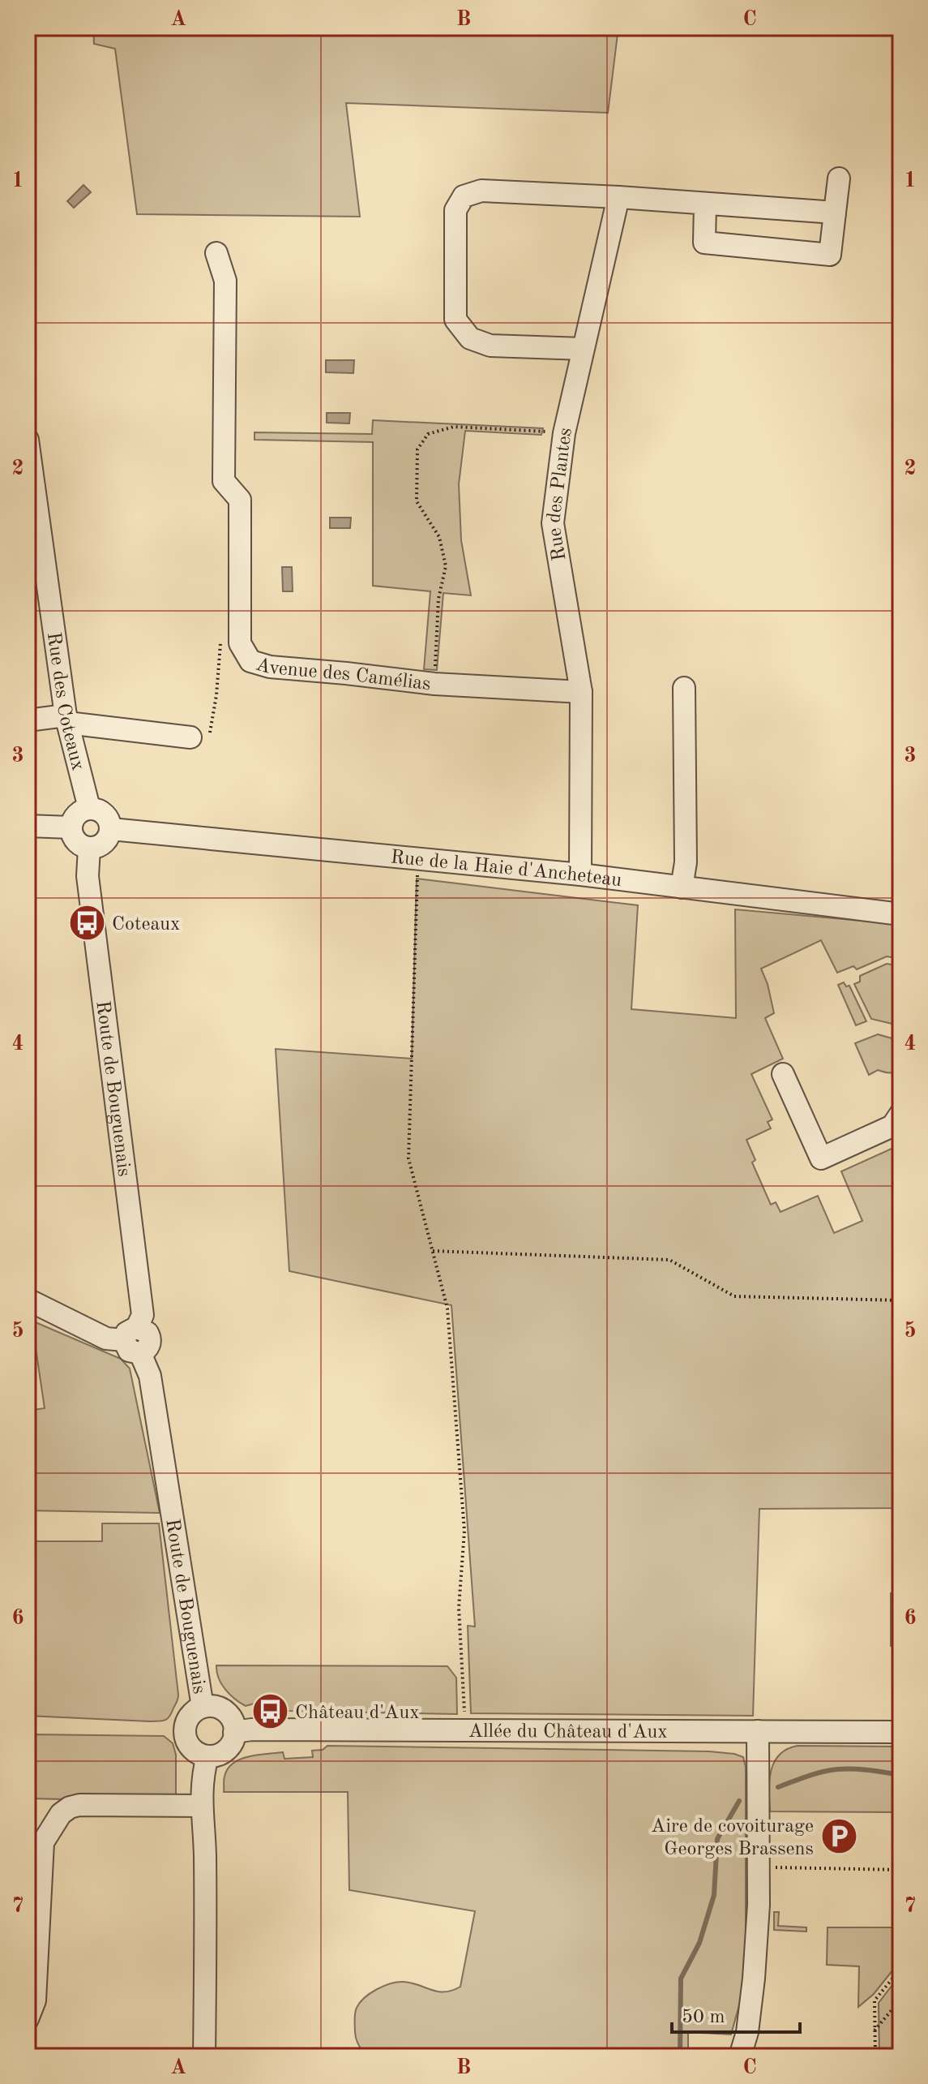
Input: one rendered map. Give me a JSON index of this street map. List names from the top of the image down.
{
  "streets": {
    "street": [
      "Rue des Plantes",
      "Avenue des Camélias",
      "Rue des Coteaux",
      "Rue de la Haie d'Ancheteau",
      "Route de Bouguenais",
      "Allée du Château d'Aux"
    ]
  },
  "crossings": [
    ["Rue des Plantes", "Avenue des Camélias"],
    ["Rue des Plantes", "Rue de la Haie d'Ancheteau"],
    ["Rue des Coteaux", "Rue de la Haie d'Ancheteau"],
    ["Rue des Coteaux", "Route de Bouguenais"],
    ["Rue de la Haie d'Ancheteau", "Route de Bouguenais"],
    ["Route de Bouguenais", "Allée du Château d'Aux"]
  ],
  "places": {
    "bus stop": ["Coteaux", "Château d'Aux"],
    "parking": ["Aire de covoiturage Georges Brassens"]
  },
  "scale_bar": "50 m",
  "grid": {
    "columns": ["A", "B", "C"],
    "rows": [
      "1",
      "2",
      "3",
      "4",
      "5",
      "6",
      "7"
    ]
  }
}
